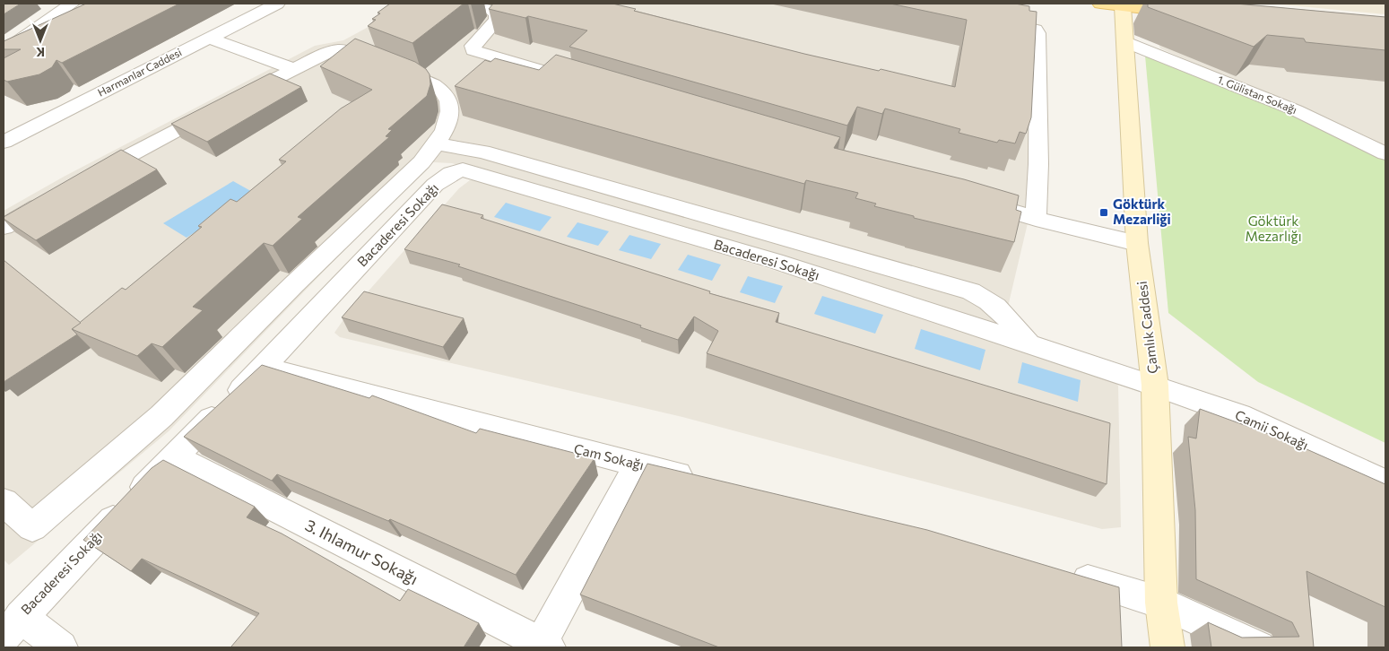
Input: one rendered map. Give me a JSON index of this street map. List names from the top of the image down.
{
  "streets": {
    "main road": ["Çamlık Caddesi"],
    "street": [
      "Harmanlar Caddesi",
      "1. Gülistan Sokağı",
      "Bacaderesi Sokağı",
      "Camii Sokağı",
      "Çam Sokağı",
      "3. Ihlamur Sokağı"
    ]
  },
  "crossings": [
    ["1. Gülistan Sokağı", "Çamlık Caddesi"],
    ["Bacaderesi Sokağı", "Çamlık Caddesi"],
    ["Bacaderesi Sokağı", "Camii Sokağı"],
    ["Bacaderesi Sokağı", "Çam Sokağı"],
    ["Bacaderesi Sokağı", "3. Ihlamur Sokağı"],
    ["Çamlık Caddesi", "Camii Sokağı"]
  ],
  "parks": ["Göktürk Mezarlığı"],
  "places": {
    "transit": ["Göktürk Mezarliği"]
  },
  "north": "bottom"
}
